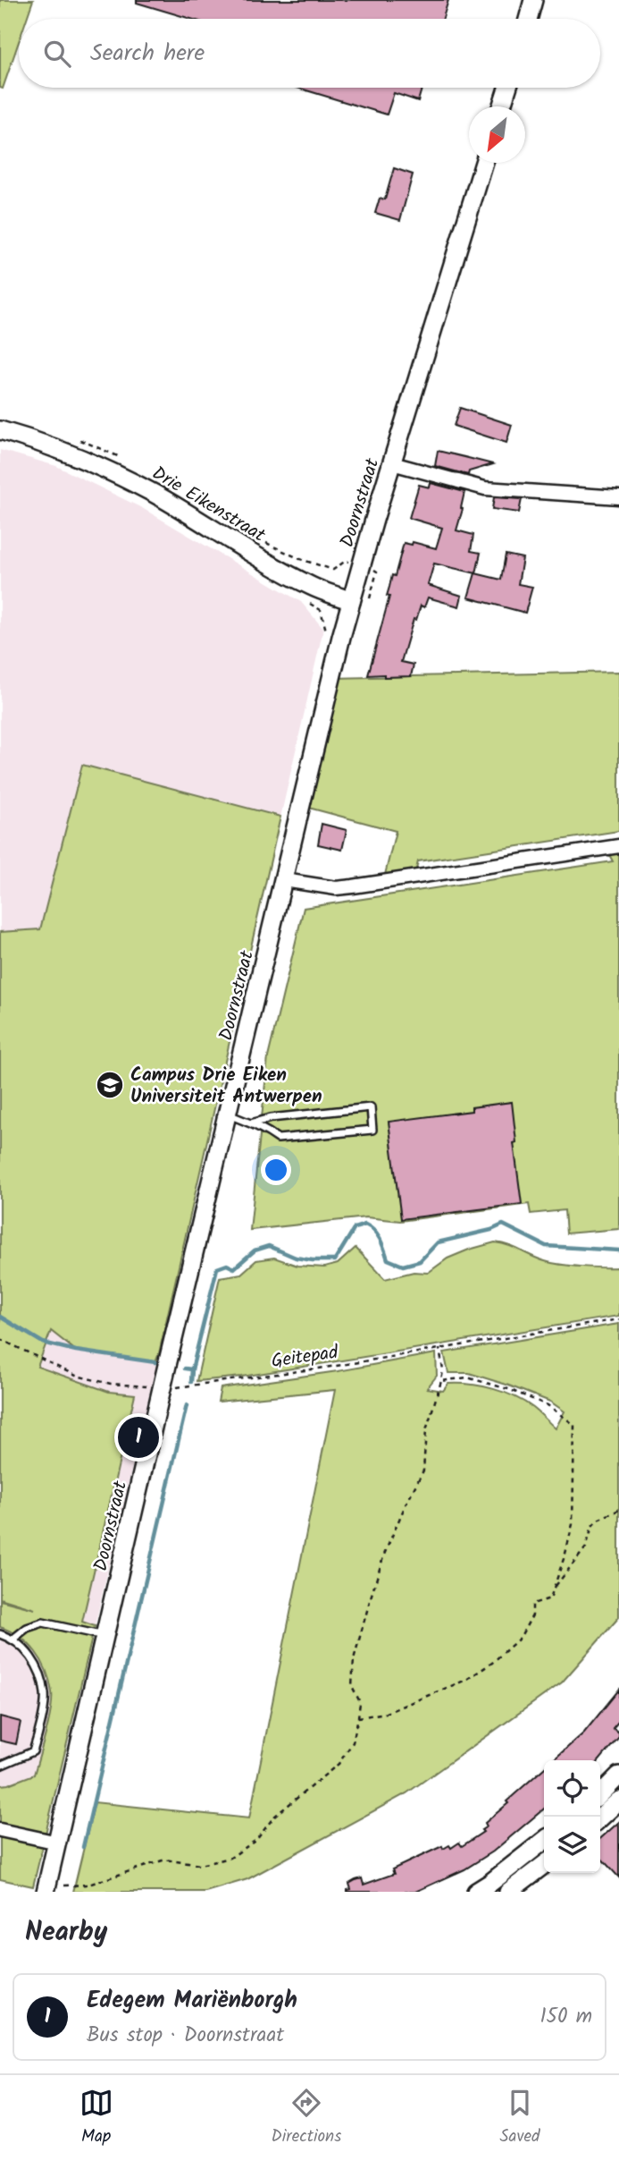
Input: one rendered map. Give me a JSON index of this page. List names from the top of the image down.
{
  "streets": {
    "street": ["Doornstraat", "Drie Eikenstraat"],
    "path": ["Geitepad"]
  },
  "crossings": [
    ["Doornstraat", "Drie Eikenstraat"],
    ["Doornstraat", "Geitepad"]
  ],
  "places": {
    "school or university": ["Campus Drie Eiken Universiteit Antwerpen"]
  },
  "north": "bottom left",
  "page": {
    "search": "Search here",
    "pins": "1",
    "heading": "Nearby",
    "list": [
      {
        "mark": "1",
        "name": "Edegem Mariënborgh",
        "note": "Bus stop · Doornstraat",
        "value": "150 m"
      }
    ],
    "nav": ["Map", "Directions", "Saved"]
  }
}
